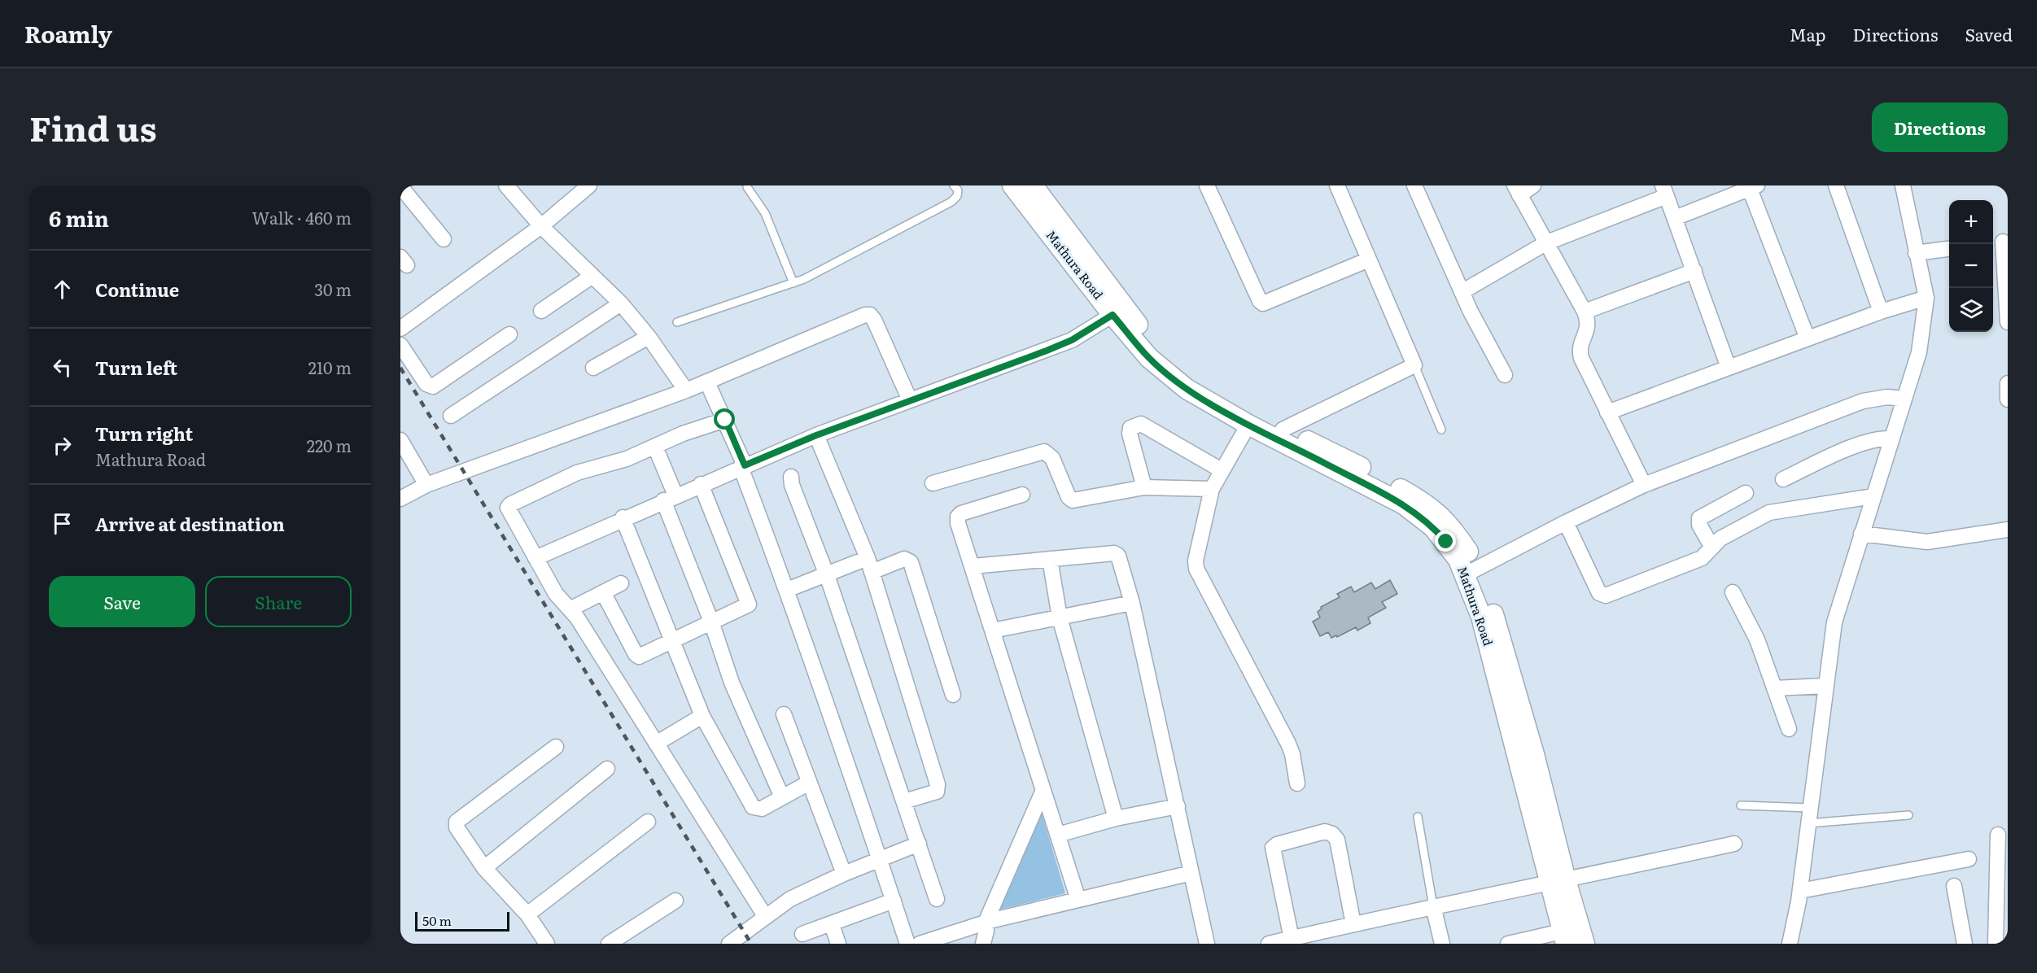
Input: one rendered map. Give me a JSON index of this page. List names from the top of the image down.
{
  "streets": {
    "main road": ["Mathura Road"]
  },
  "scale_bar": "50 m",
  "page": {
    "header": "Roamly",
    "nav": ["Map", "Directions", "Saved"],
    "title": "Find us",
    "buttons": [
      "Directions",
      ["Save", "Share"]
    ],
    "heading": ["6 min", "Walk · 460 m"],
    "map_buttons": ["+", "−"],
    "list": [
      ["Continue", "30 m"],
      ["Turn left", "210 m"],
      ["Turn right", "Mathura Road", "220 m"],
      "Arrive at destination"
    ],
    "scale": "50 m"
  }
}
